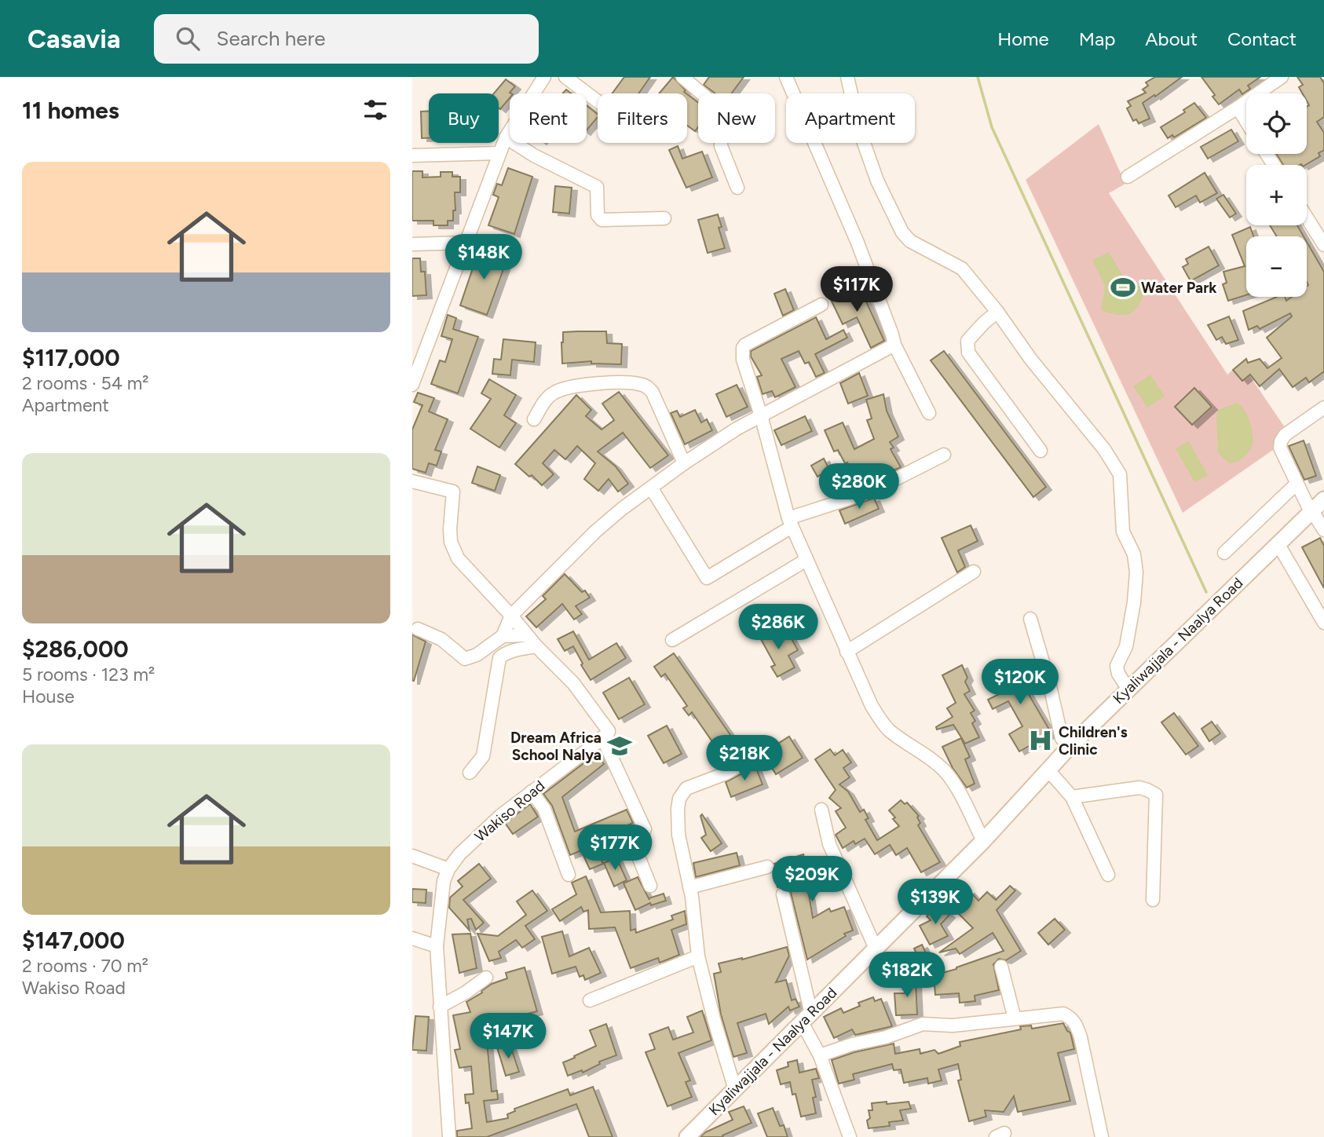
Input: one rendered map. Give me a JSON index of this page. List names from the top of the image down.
{
  "streets": {
    "main road": ["Kyaliwajjala - Naalya Road"],
    "street": ["Wakiso Road"]
  },
  "places": {
    "sports": ["Water Park"],
    "hospital": ["Children's Clinic"],
    "school or university": ["Dream Africa School Nalya"]
  },
  "page": {
    "header": "Casavia",
    "search": "Search here",
    "nav": [
      "Home",
      "Map",
      "About",
      "Contact"
    ],
    "heading": "11 homes",
    "map_buttons": ["+", "−"],
    "chip": [
      "Buy",
      "Rent",
      "Filters",
      "New",
      "Apartment"
    ],
    "list": [
      {
        "name": "$117,000",
        "note": "2 rooms · 54 m² · Apartment"
      },
      {
        "name": "$286,000",
        "note": "5 rooms · 123 m² · House"
      },
      {
        "name": "$147,000",
        "note": "2 rooms · 70 m² · Wakiso Road"
      }
    ],
    "price": [
      "$148K",
      "$117K",
      "$280K",
      "$286K",
      "$120K",
      "$218K",
      "$177K",
      "$209K",
      "$139K",
      "$182K",
      "$147K"
    ]
  }
}
